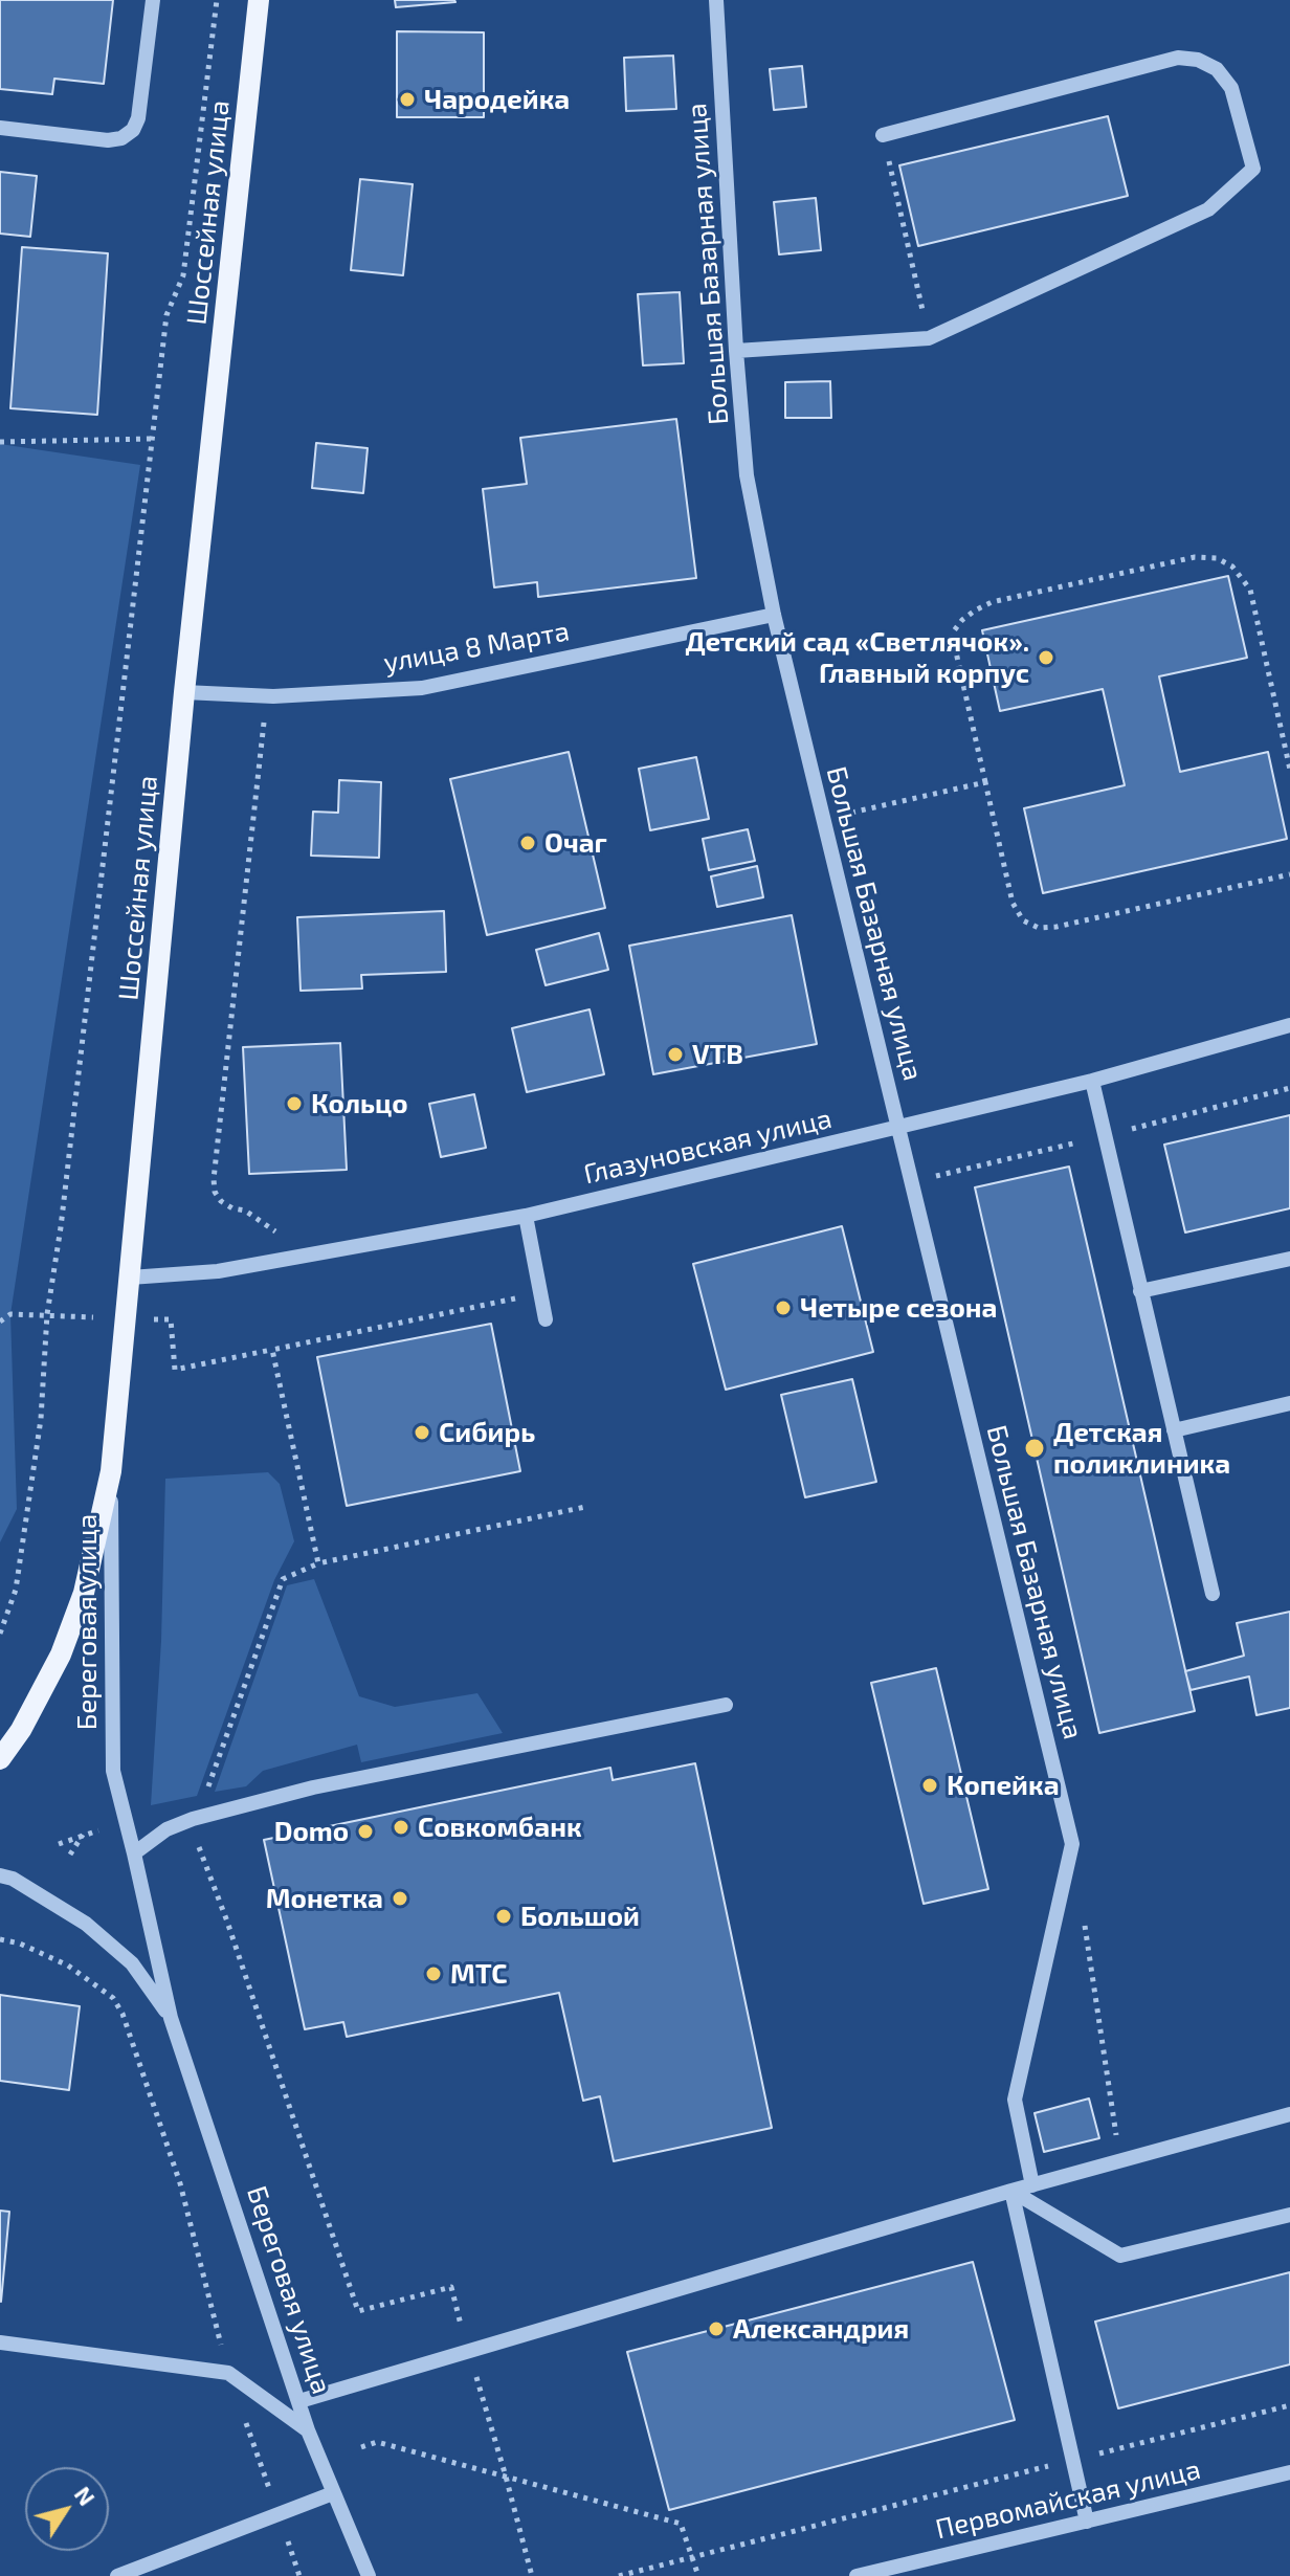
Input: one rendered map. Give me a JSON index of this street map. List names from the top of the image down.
{
  "streets": {
    "main road": ["Шоссейная улица"],
    "street": [
      "Большая Базарная улица",
      "улица 8 Марта",
      "Глазуновская улица",
      "Береговая улица",
      "Первомайская улица"
    ]
  },
  "crossings": [
    ["Шоссейная улица", "улица 8 Марта"],
    ["Шоссейная улица", "Глазуновская улица"],
    ["Шоссейная улица", "Береговая улица"],
    ["Большая Базарная улица", "улица 8 Марта"],
    ["Большая Базарная улица", "Глазуновская улица"]
  ],
  "places": [
    "Чародейка",
    "Детский сад «Светлячок». Главный корпус",
    "Очаг",
    "VTB",
    "Кольцо",
    "Четыре сезона",
    "Сибирь",
    "Детская поликлиника",
    "Копейка",
    "Совкомбанк",
    "Domo",
    "Монетка",
    "Большой",
    "МТС",
    "Александрия"
  ],
  "north": "top right"
}
